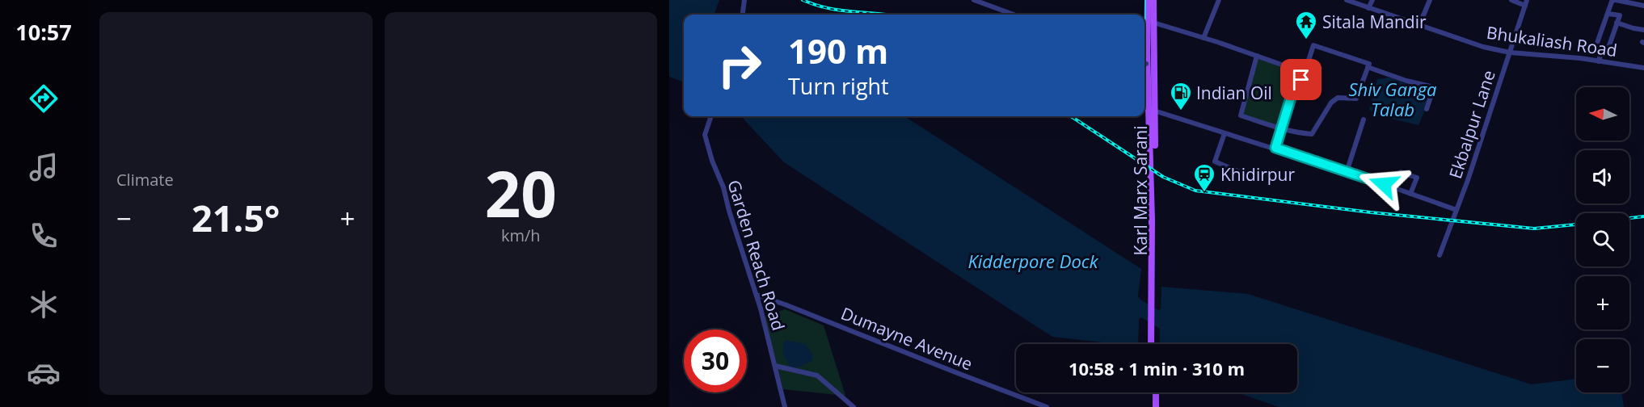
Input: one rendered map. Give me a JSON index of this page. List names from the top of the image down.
{
  "streets": {
    "main road": ["Karl Marx Sarani"],
    "street": [
      "Bhukaliash Road",
      "Ekbalpur Lane",
      "Garden Reach Road",
      "Dumayne Avenue"
    ]
  },
  "crossings": [
    ["Bhukaliash Road", "Ekbalpur Lane"],
    ["Garden Reach Road", "Dumayne Avenue"]
  ],
  "water": ["Shiv Ganga Talab", "Kidderpore Dock"],
  "places": {
    "temple": ["Sitala Mandir"],
    "fuel station": ["Indian Oil"],
    "station": ["Khidirpur"]
  },
  "north": "left",
  "page": {
    "tabs": "10:57",
    "tile": [
      "Climate",
      ["20", "km/h"]
    ],
    "turn": ["190 m", "Turn right"],
    "map_buttons": ["+", "−"],
    "heat": ["−", "21.5°", "+"],
    "limit": "30",
    "trip": "10:58 · 1 min · 310 m"
  }
}
